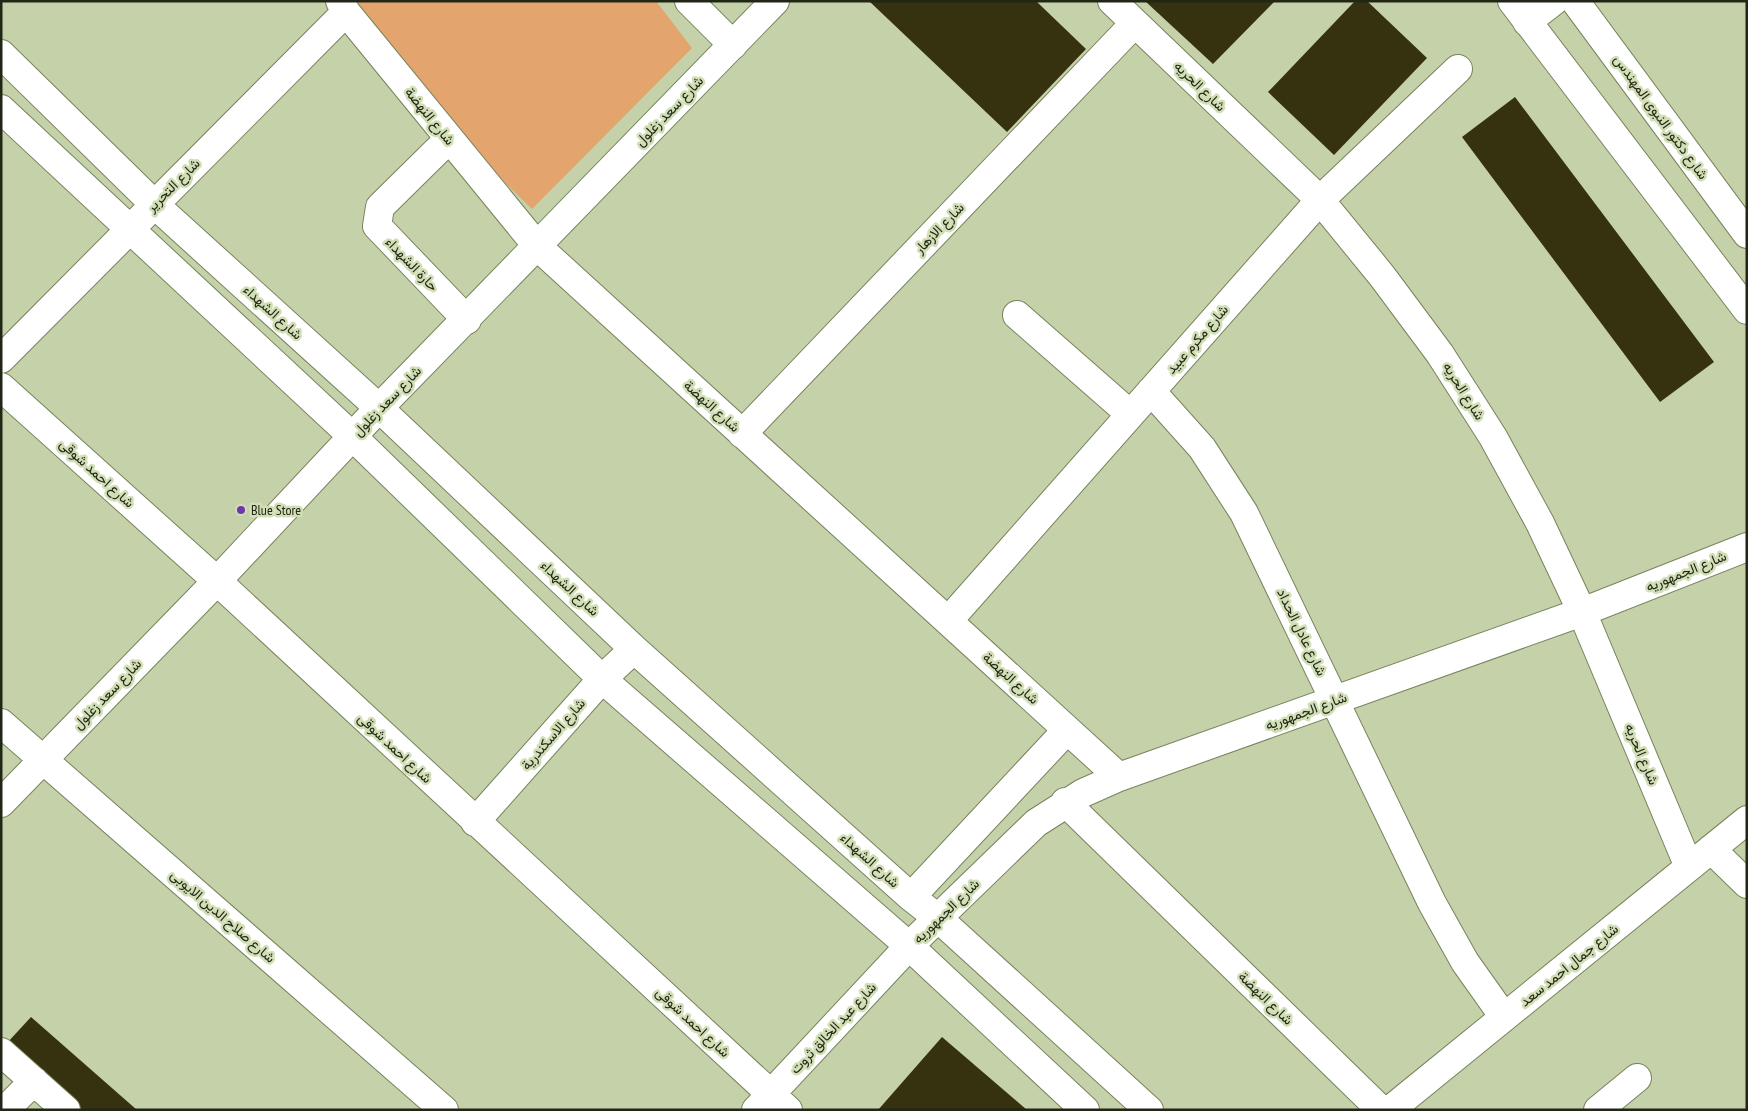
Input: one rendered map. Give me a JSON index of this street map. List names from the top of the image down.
{
  "streets": {
    "street": [
      "شارع الحريه",
      "شارع سعد زغلول",
      "شارع النهضة",
      "شارع دكتور النبوى المهندس",
      "شارع التحرير",
      "شارع الازهار",
      "حارة الشهداء",
      "شارع الشهداء",
      "شارع مكرم عبيد",
      "شارع احمد شوقى",
      "شارع الجمهوريه",
      "شارع عادل الحداد",
      "شارع الاسكندرية",
      "شارع صلاح الدين الايوبى",
      "شارع جمال احمد سعد",
      "شارع عبد الخالق ثروت"
    ]
  },
  "crossings": [
    ["شارع الحريه", "شارع الازهار"],
    ["شارع الحريه", "شارع مكرم عبيد"],
    ["شارع الحريه", "شارع الجمهوريه"],
    ["شارع الحريه", "شارع جمال احمد سعد"],
    ["شارع سعد زغلول", "شارع النهضة"],
    ["شارع سعد زغلول", "حارة الشهداء"],
    ["شارع سعد زغلول", "شارع الشهداء"],
    ["شارع سعد زغلول", "شارع احمد شوقى"],
    ["شارع سعد زغلول", "شارع صلاح الدين الايوبى"],
    ["شارع النهضة", "شارع التحرير"],
    ["شارع النهضة", "شارع الازهار"],
    ["شارع النهضة", "حارة الشهداء"],
    ["شارع النهضة", "شارع مكرم عبيد"],
    ["شارع النهضة", "شارع الجمهوريه"],
    ["شارع التحرير", "شارع الشهداء"],
    ["شارع الشهداء", "شارع الجمهوريه"],
    ["شارع الشهداء", "شارع الاسكندرية"],
    ["شارع مكرم عبيد", "شارع عادل الحداد"],
    ["شارع احمد شوقى", "شارع الاسكندرية"],
    ["شارع احمد شوقى", "شارع عبد الخالق ثروت"],
    ["شارع الجمهوريه", "شارع عادل الحداد"],
    ["شارع الجمهوريه", "شارع عبد الخالق ثروت"],
    ["شارع عادل الحداد", "شارع جمال احمد سعد"]
  ],
  "places": ["Blue Store"]
}
